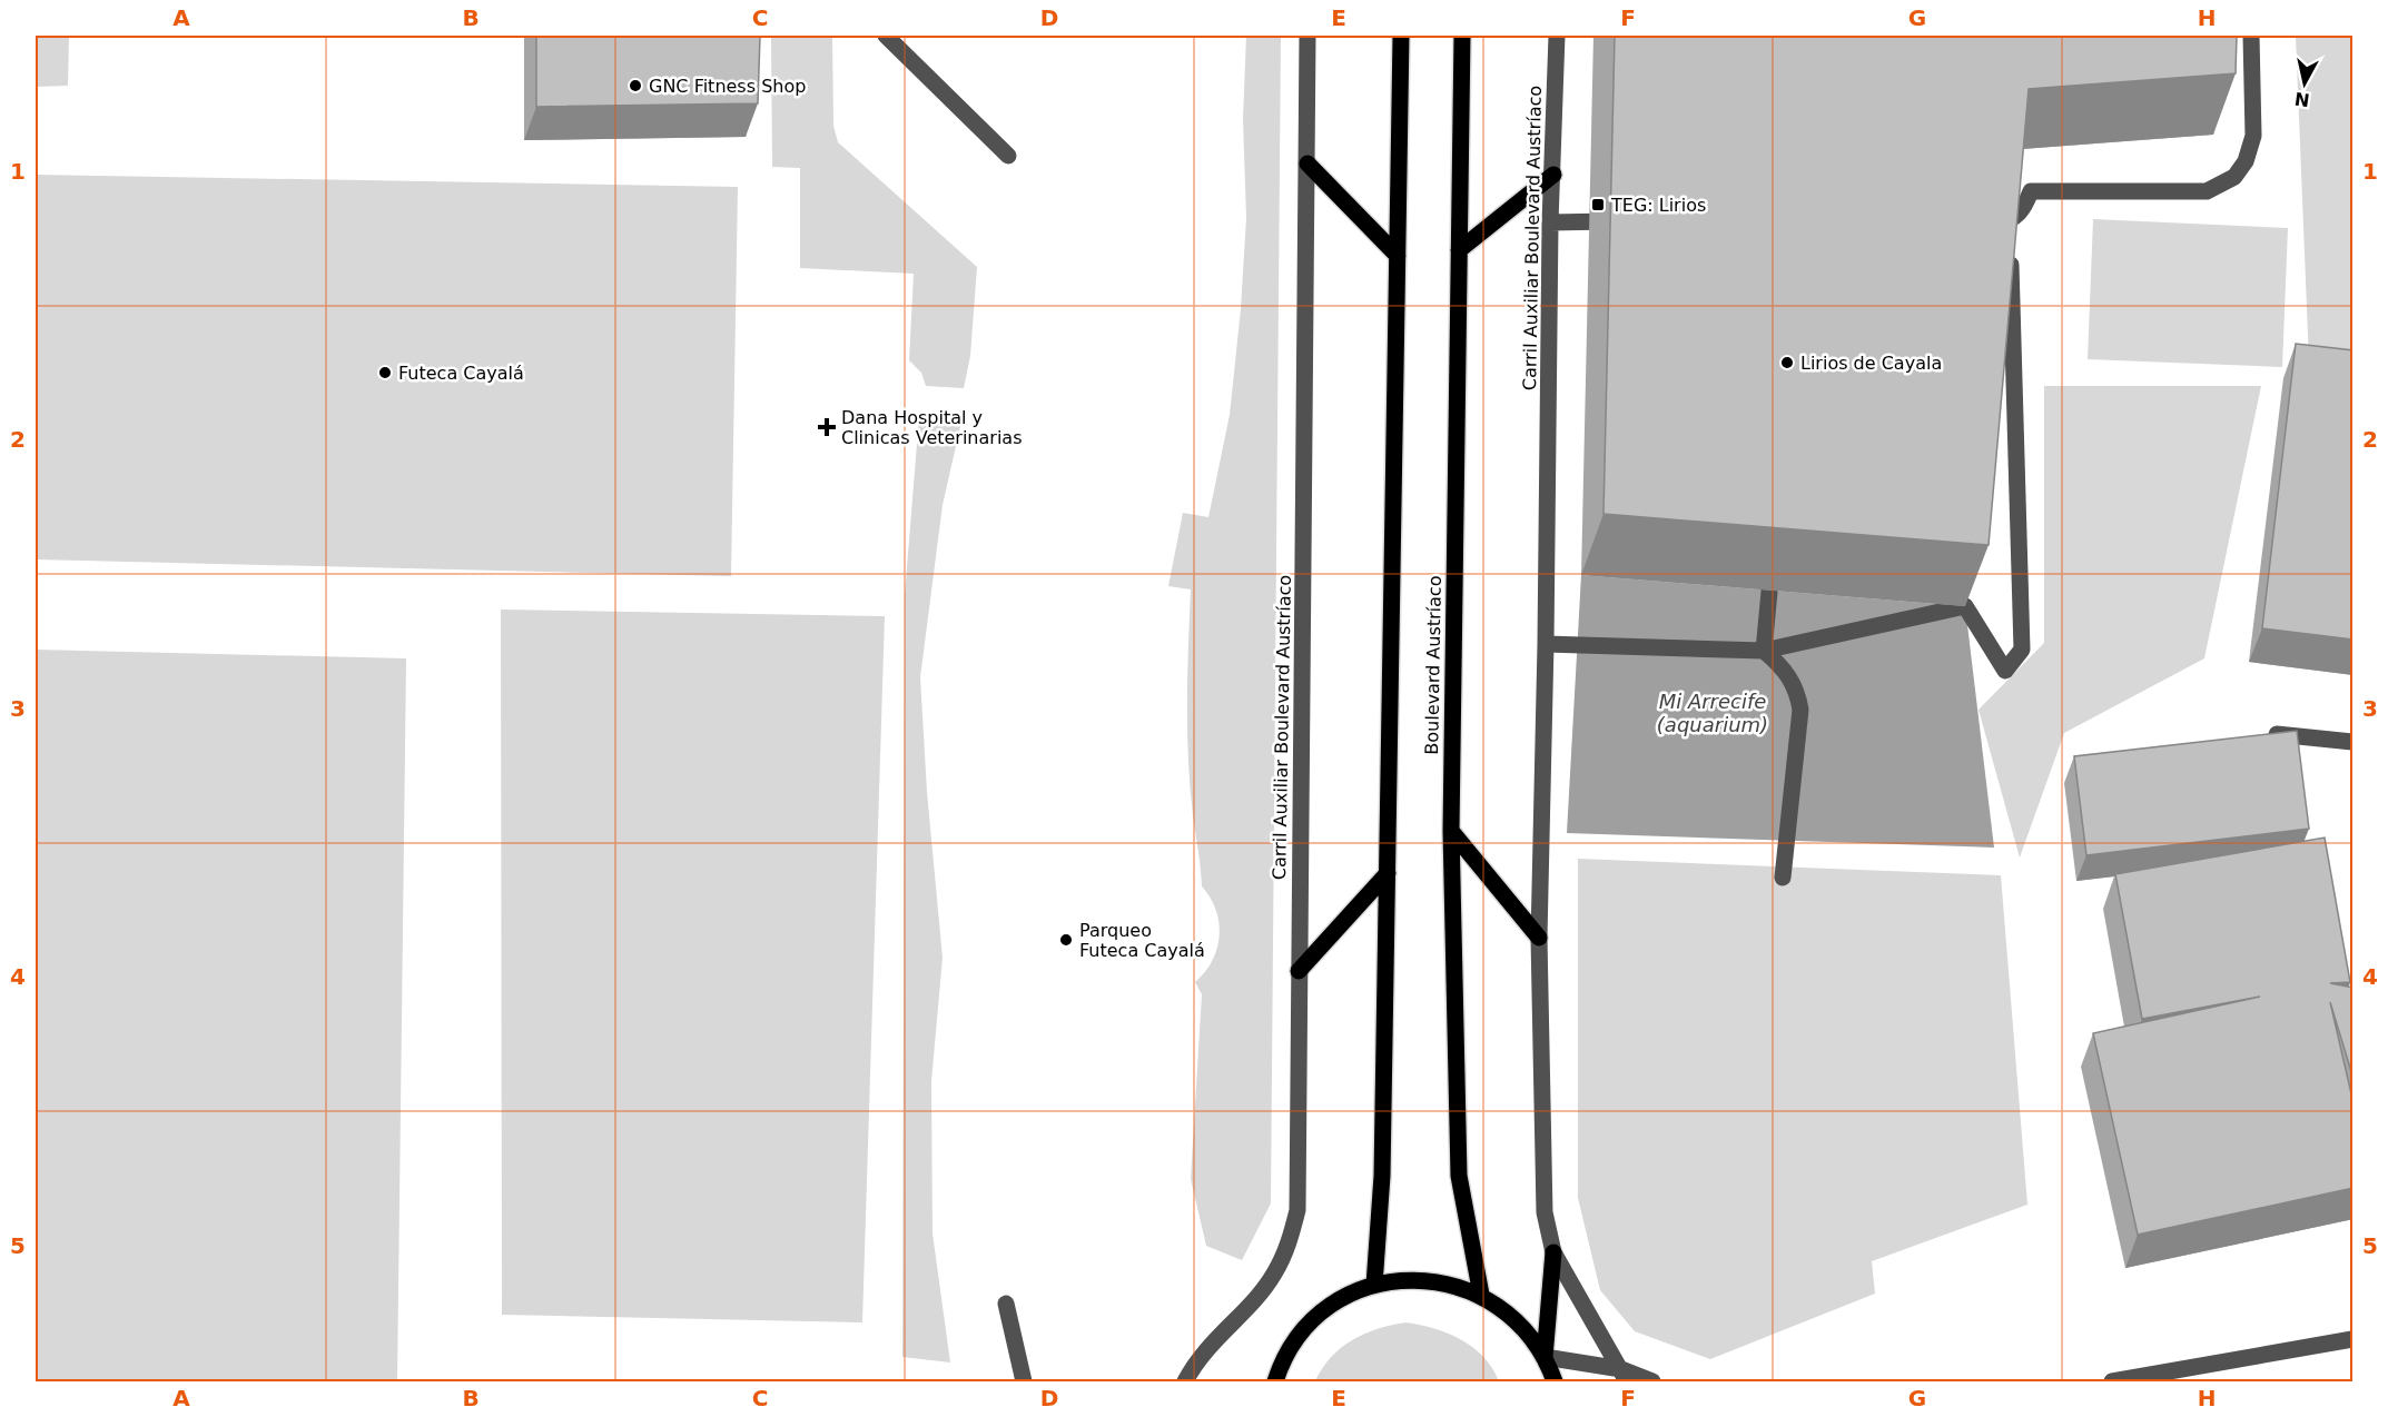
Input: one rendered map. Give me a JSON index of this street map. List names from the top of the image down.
{
  "streets": {
    "main road": ["Boulevard Austríaco"],
    "street": ["Carril Auxiliar Boulevard Austríaco"]
  },
  "water": ["Mi Arrecife (aquarium)"],
  "places": {
    "other": [
      "GNC Fitness Shop",
      "Lirios de Cayala",
      "Futeca Cayalá",
      "Parqueo Futeca Cayalá"
    ],
    "transit": ["TEG: Lirios"],
    "health": ["Dana Hospital y Clinicas Veterinarias"]
  },
  "north": "bottom",
  "grid": {
    "columns": [
      "A",
      "B",
      "C",
      "D",
      "E",
      "F",
      "G",
      "H"
    ],
    "rows": [
      "1",
      "2",
      "3",
      "4",
      "5"
    ]
  }
}
